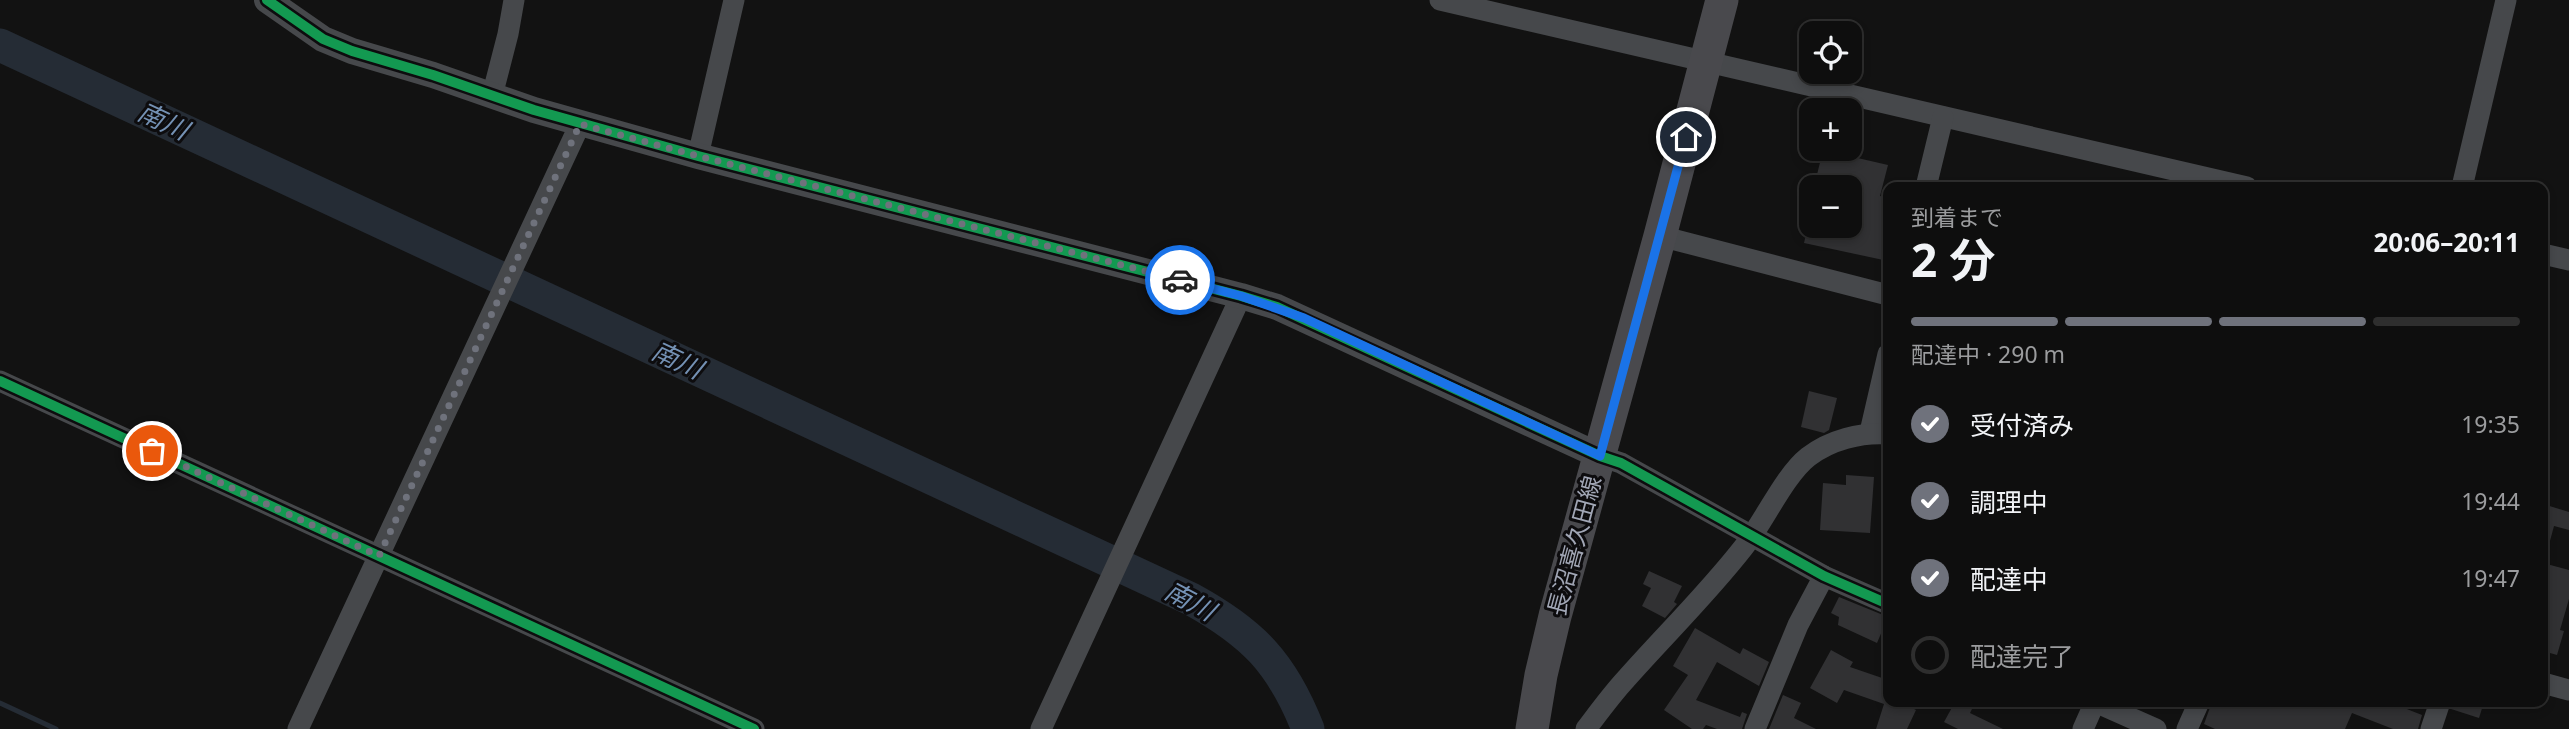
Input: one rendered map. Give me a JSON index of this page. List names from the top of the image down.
{
  "streets": {
    "main road": ["長沼喜久田線"]
  },
  "water": ["南川"],
  "page": {
    "map_buttons": ["+", "−"],
    "heading": ["2 分", "到着まで", "20:06–20:11"],
    "bar": "配達中 · 290 m",
    "list": [
      ["受付済み", "19:35"],
      ["調理中", "19:44"],
      ["配達中", "19:47"],
      "配達完了"
    ]
  }
}
